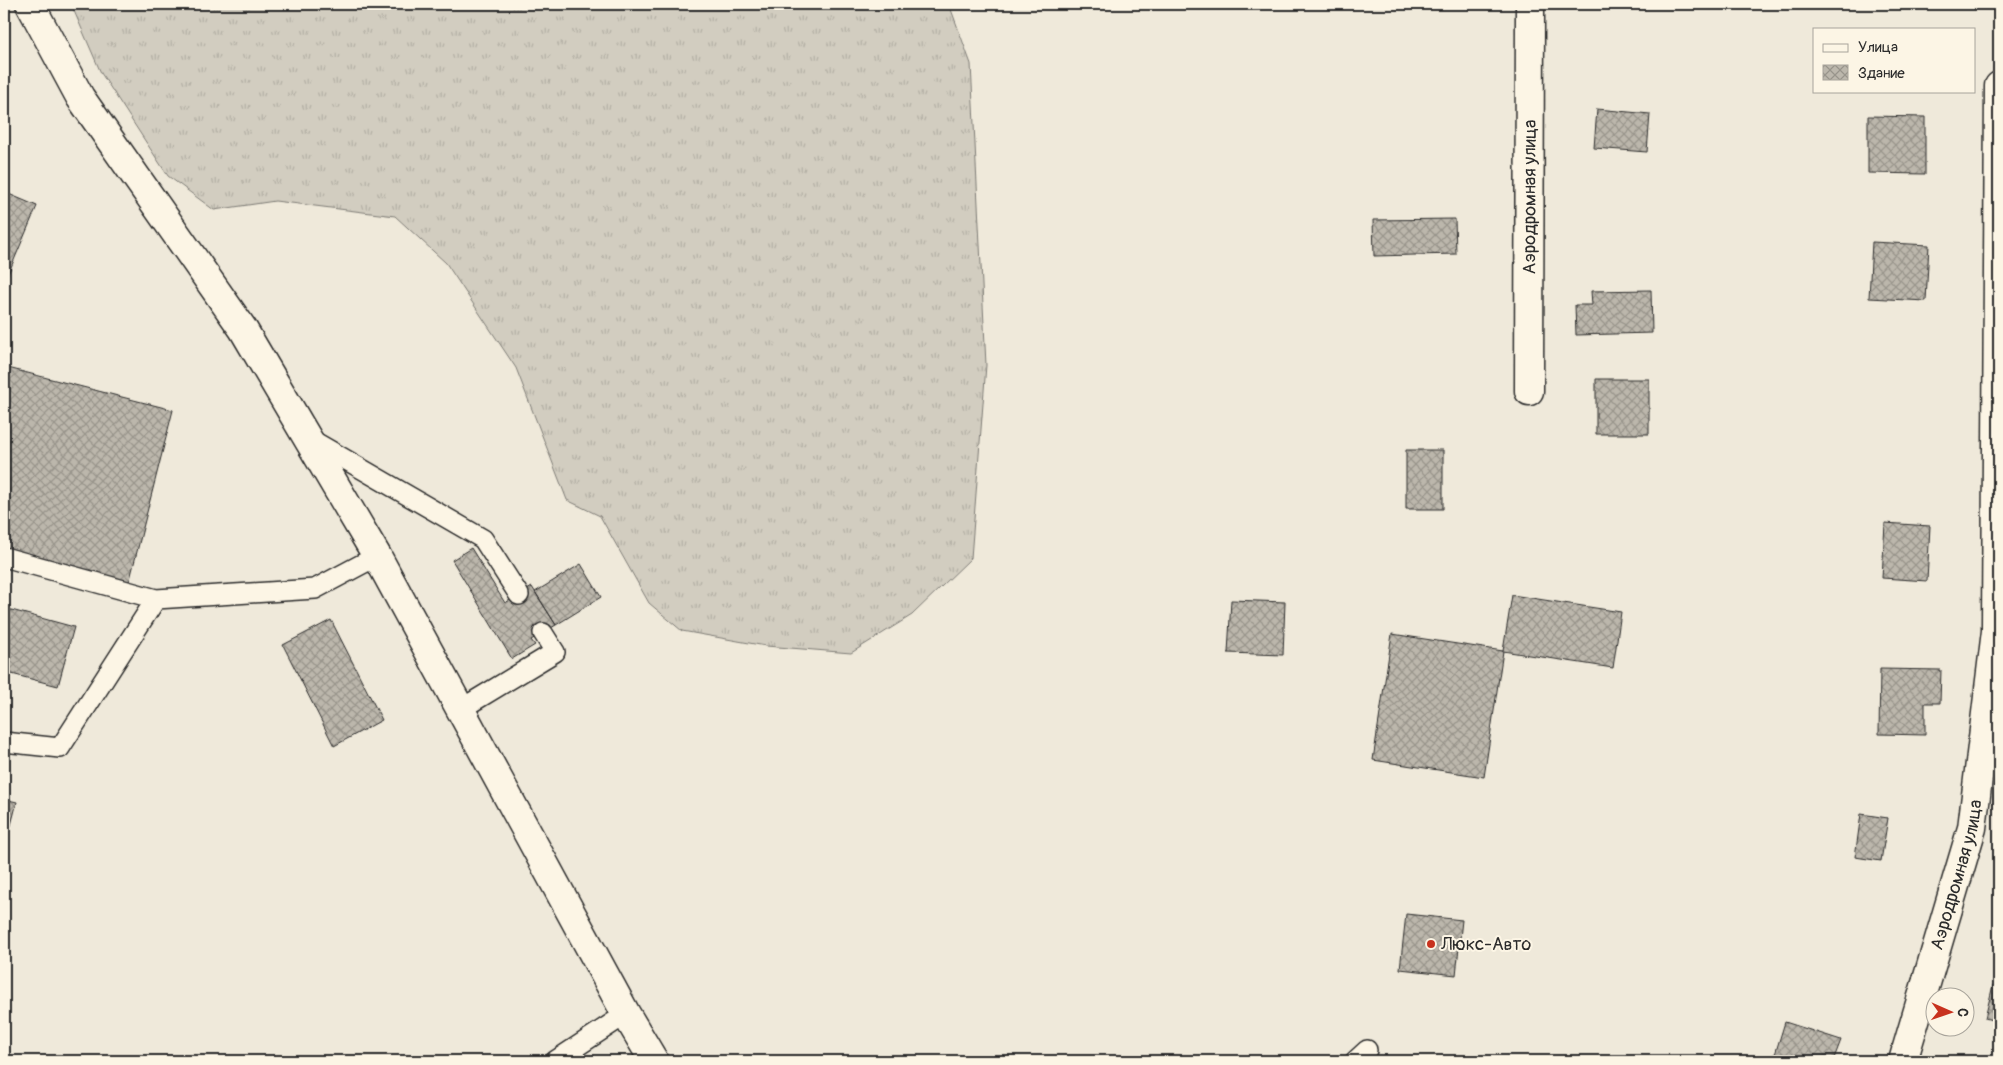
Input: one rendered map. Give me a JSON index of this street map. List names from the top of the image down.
{
  "streets": {
    "street": ["Аэродромная улица"]
  },
  "places": ["Люкс-Авто"],
  "legend": ["Улица", "Здание"],
  "north": "right"
}
